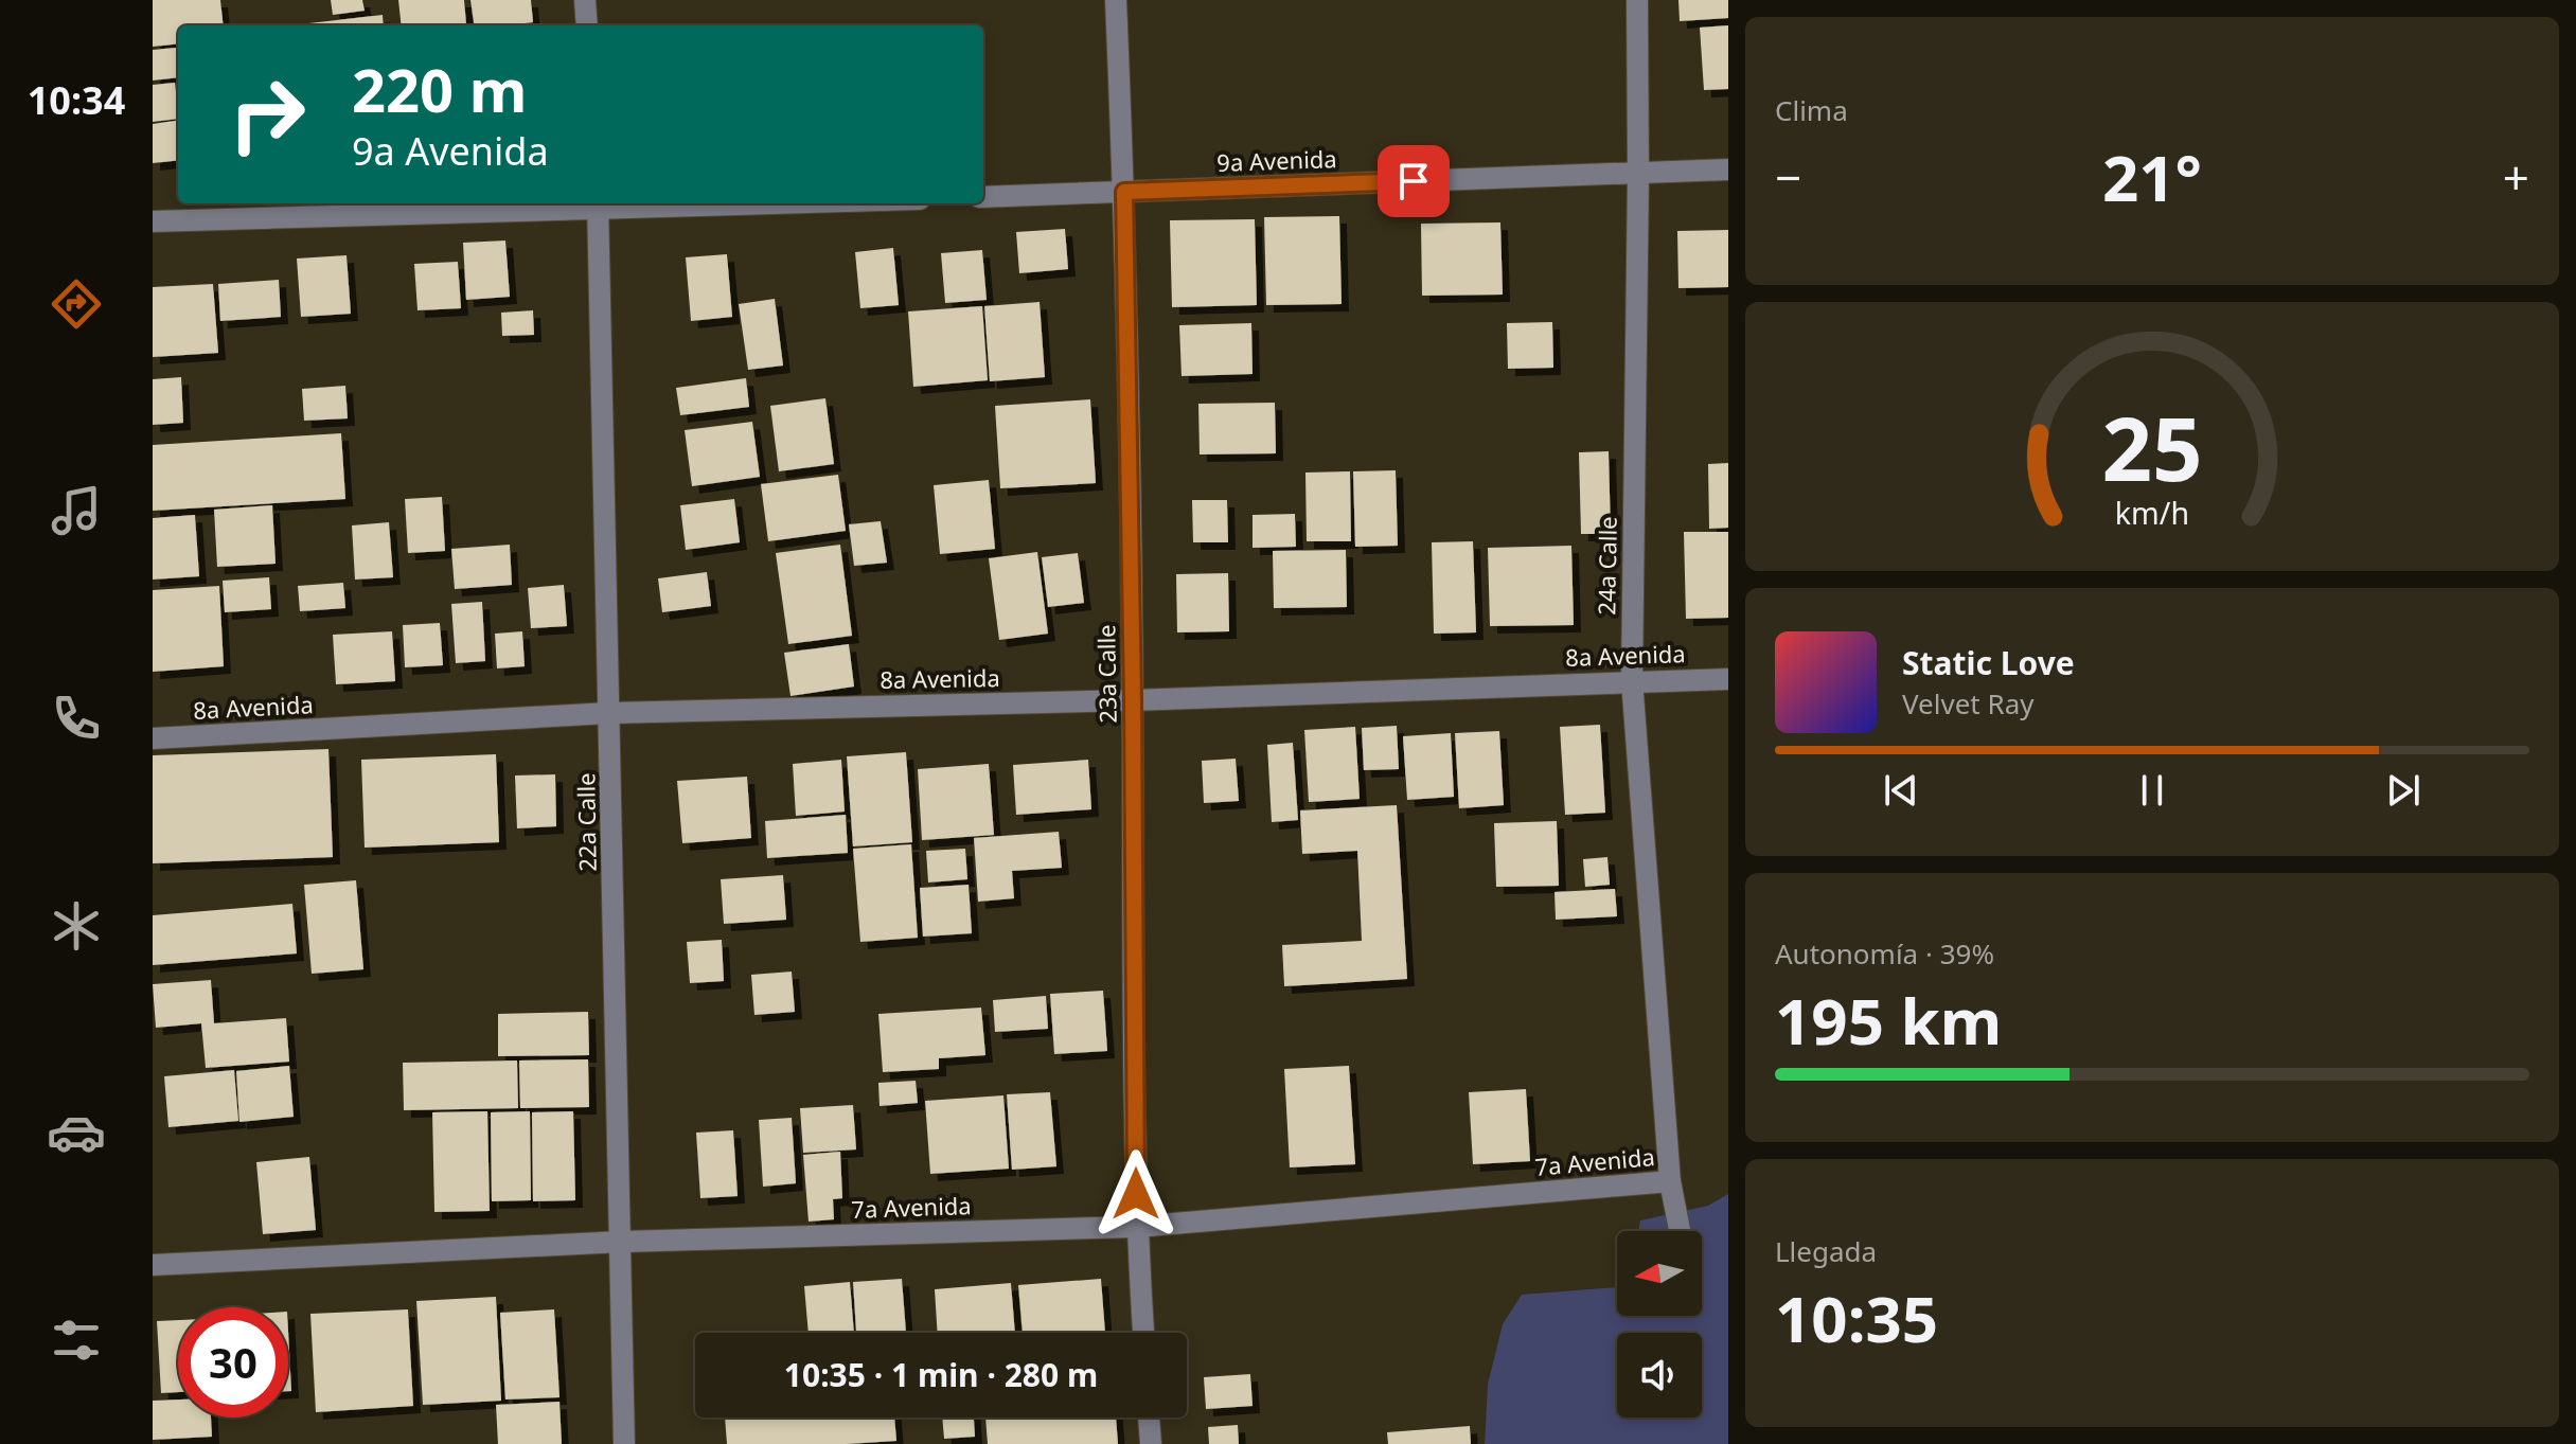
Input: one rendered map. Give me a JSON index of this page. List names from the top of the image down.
{
  "streets": {
    "street": [
      "9a Avenida",
      "24a Calle",
      "8a Avenida",
      "23a Calle",
      "22a Calle",
      "7a Avenida"
    ]
  },
  "crossings": [
    ["9a Avenida", "24a Calle"],
    ["9a Avenida", "23a Calle"],
    ["24a Calle", "8a Avenida"],
    ["24a Calle", "7a Avenida"],
    ["8a Avenida", "23a Calle"],
    ["8a Avenida", "22a Calle"],
    ["23a Calle", "7a Avenida"],
    ["22a Calle", "7a Avenida"]
  ],
  "north": "left",
  "page": {
    "tabs": "10:34",
    "tile": [
      "Clima",
      ["Autonomía · 39%", "195 km"],
      ["Llegada", "10:35"]
    ],
    "turn": ["220 m", "9a Avenida"],
    "heat": ["−", "21°", "+"],
    "song": ["Static Love", "Velvet Ray"],
    "limit": "30",
    "trip": "10:35 · 1 min · 280 m",
    "gauge": ["25", "km/h"]
  }
}
